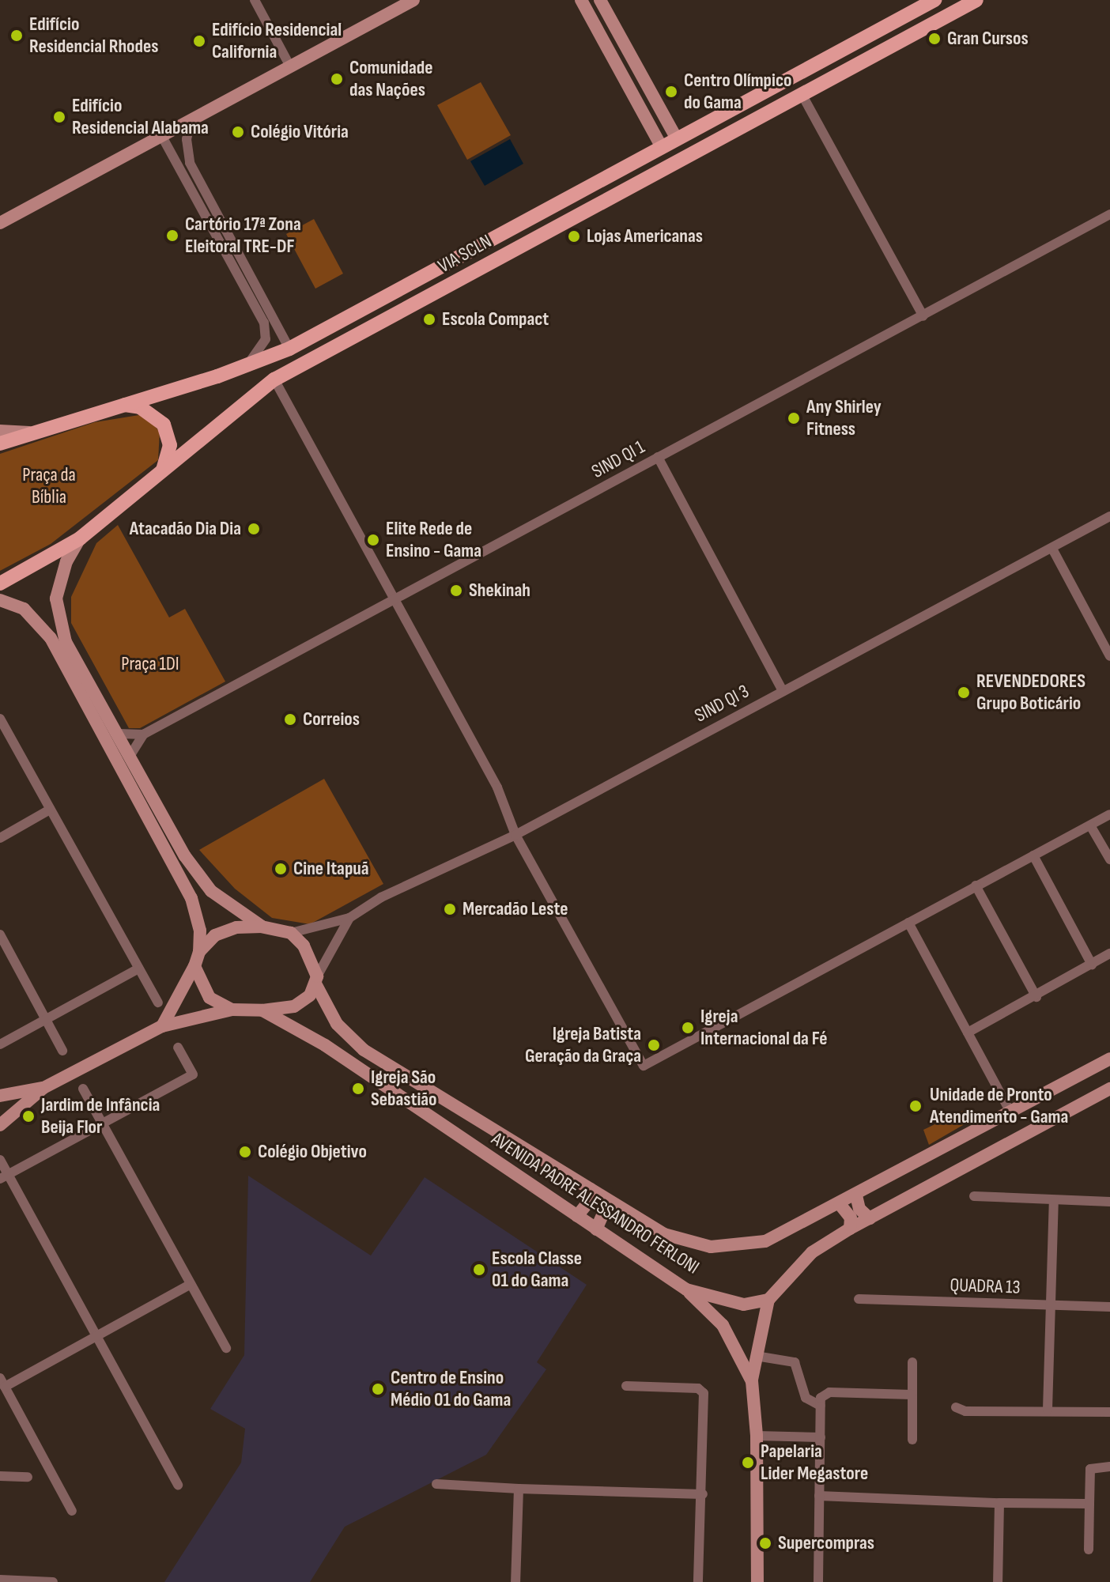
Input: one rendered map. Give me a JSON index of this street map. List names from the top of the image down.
{
  "streets": {
    "main road": ["VIA SCLN", "AVENIDA PADRE ALESSANDRO FERLONI"],
    "street": ["SIND QI 1", "SIND QI 3", "QUADRA 13"]
  },
  "parks": ["Praça da Bíblia", "Praça 1DI"],
  "places": [
    "Edifício Residencial Rhodes",
    "Gran Cursos",
    "Edifício Residencial California",
    "Comunidade das Nações",
    "Centro Olímpico do Gama",
    "Edifício Residencial Alabama",
    "Colégio Vitória",
    "Cartório 17ª Zona Eleitoral TRE-DF",
    "Lojas Americanas",
    "Escola Compact",
    "Any Shirley Fitness",
    "Atacadão Dia Dia",
    "Elite Rede de Ensino - Gama",
    "Shekinah",
    "REVENDEDORES Grupo Boticário",
    "Correios",
    "Cine Itapuã",
    "Mercadão Leste",
    "Igreja Internacional da Fé",
    "Igreja Batista Geração da Graça",
    "Igreja São Sebastião",
    "Unidade de Pronto Atendimento - Gama",
    "Jardim de Infância Beija Flor",
    "Colégio Objetivo",
    "Escola Classe 01 do Gama",
    "Centro de Ensino Médio 01 do Gama",
    "Papelaria Lider Megastore",
    "Supercompras"
  ]
}
